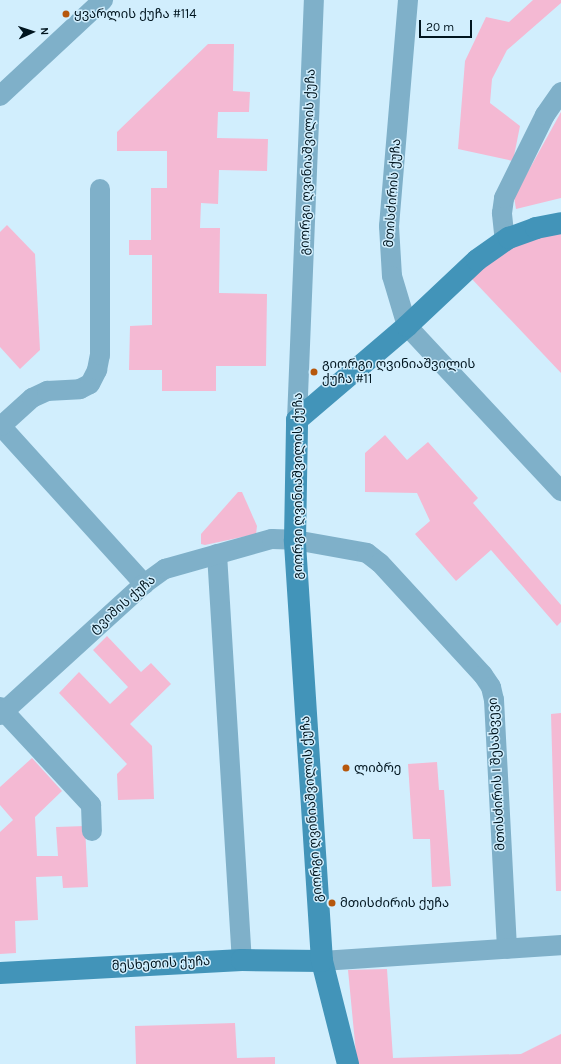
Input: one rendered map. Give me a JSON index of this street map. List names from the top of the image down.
{
  "streets": {
    "street": [
      "გიორგი ღვინიაშვილის ქუჩა",
      "მთისძირის ქუჩა",
      "ტვიშის ქუჩა",
      "მთისძირის I შესახვევი",
      "მესხეთის ქუჩა"
    ]
  },
  "crossings": [
    ["გიორგი ღვინიაშვილის ქუჩა", "ტვიშის ქუჩა"],
    ["გიორგი ღვინიაშვილის ქუჩა", "მთისძირის I შესახვევი"],
    ["გიორგი ღვინიაშვილის ქუჩა", "მესხეთის ქუჩა"],
    ["ტვიშის ქუჩა", "მთისძირის I შესახვევი"]
  ],
  "places": [
    "ყვარლის ქუჩა #114",
    "გიორგი ღვინიაშვილის ქუჩა #11",
    "ლიბრე",
    "მთისძირის ქუჩა"
  ],
  "scale_bar": "20 m",
  "north": "right"
}
